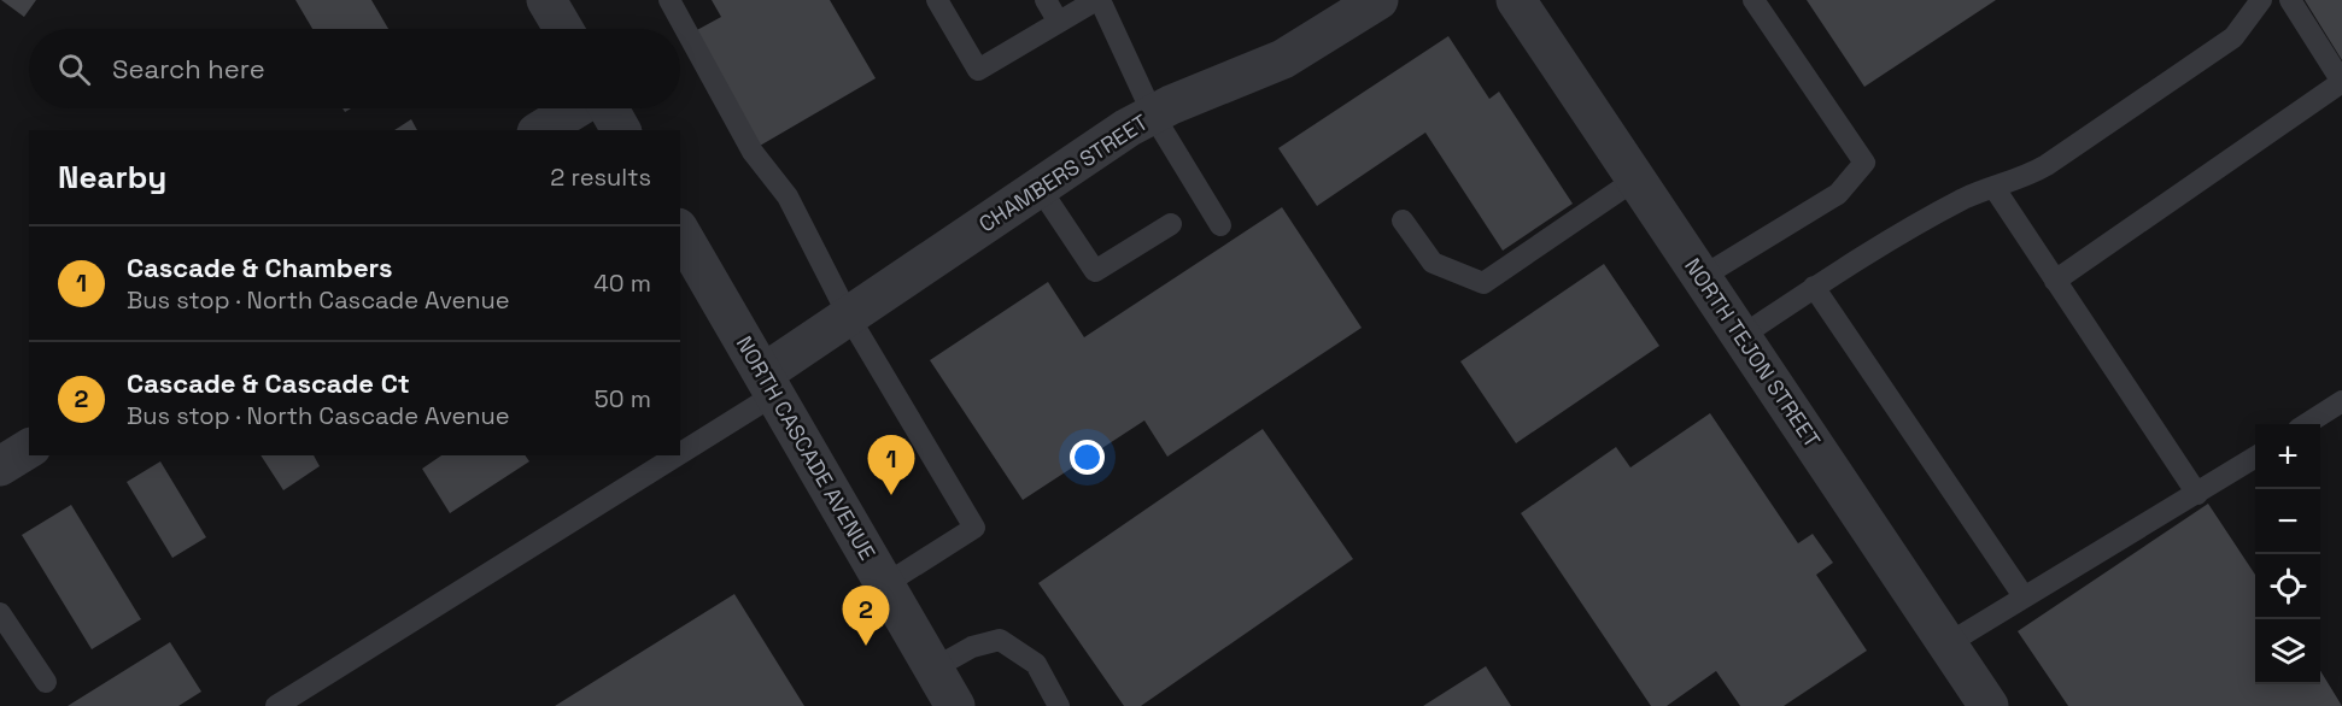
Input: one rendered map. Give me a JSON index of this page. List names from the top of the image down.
{
  "streets": {
    "street": ["CHAMBERS STREET", "NORTH TEJON STREET", "NORTH CASCADE AVENUE"]
  },
  "crossings": [
    ["CHAMBERS STREET", "NORTH CASCADE AVENUE"]
  ],
  "page": {
    "search": "Search here",
    "heading": ["Nearby", "2 results"],
    "list": [
      {
        "mark": "1",
        "name": "Cascade & Chambers",
        "note": "Bus stop · North Cascade Avenue",
        "value": "40 m"
      },
      {
        "mark": "2",
        "name": "Cascade & Cascade Ct",
        "note": "Bus stop · North Cascade Avenue",
        "value": "50 m"
      }
    ],
    "map_buttons": ["+", "−"],
    "pins": ["1", "2"]
  }
}
